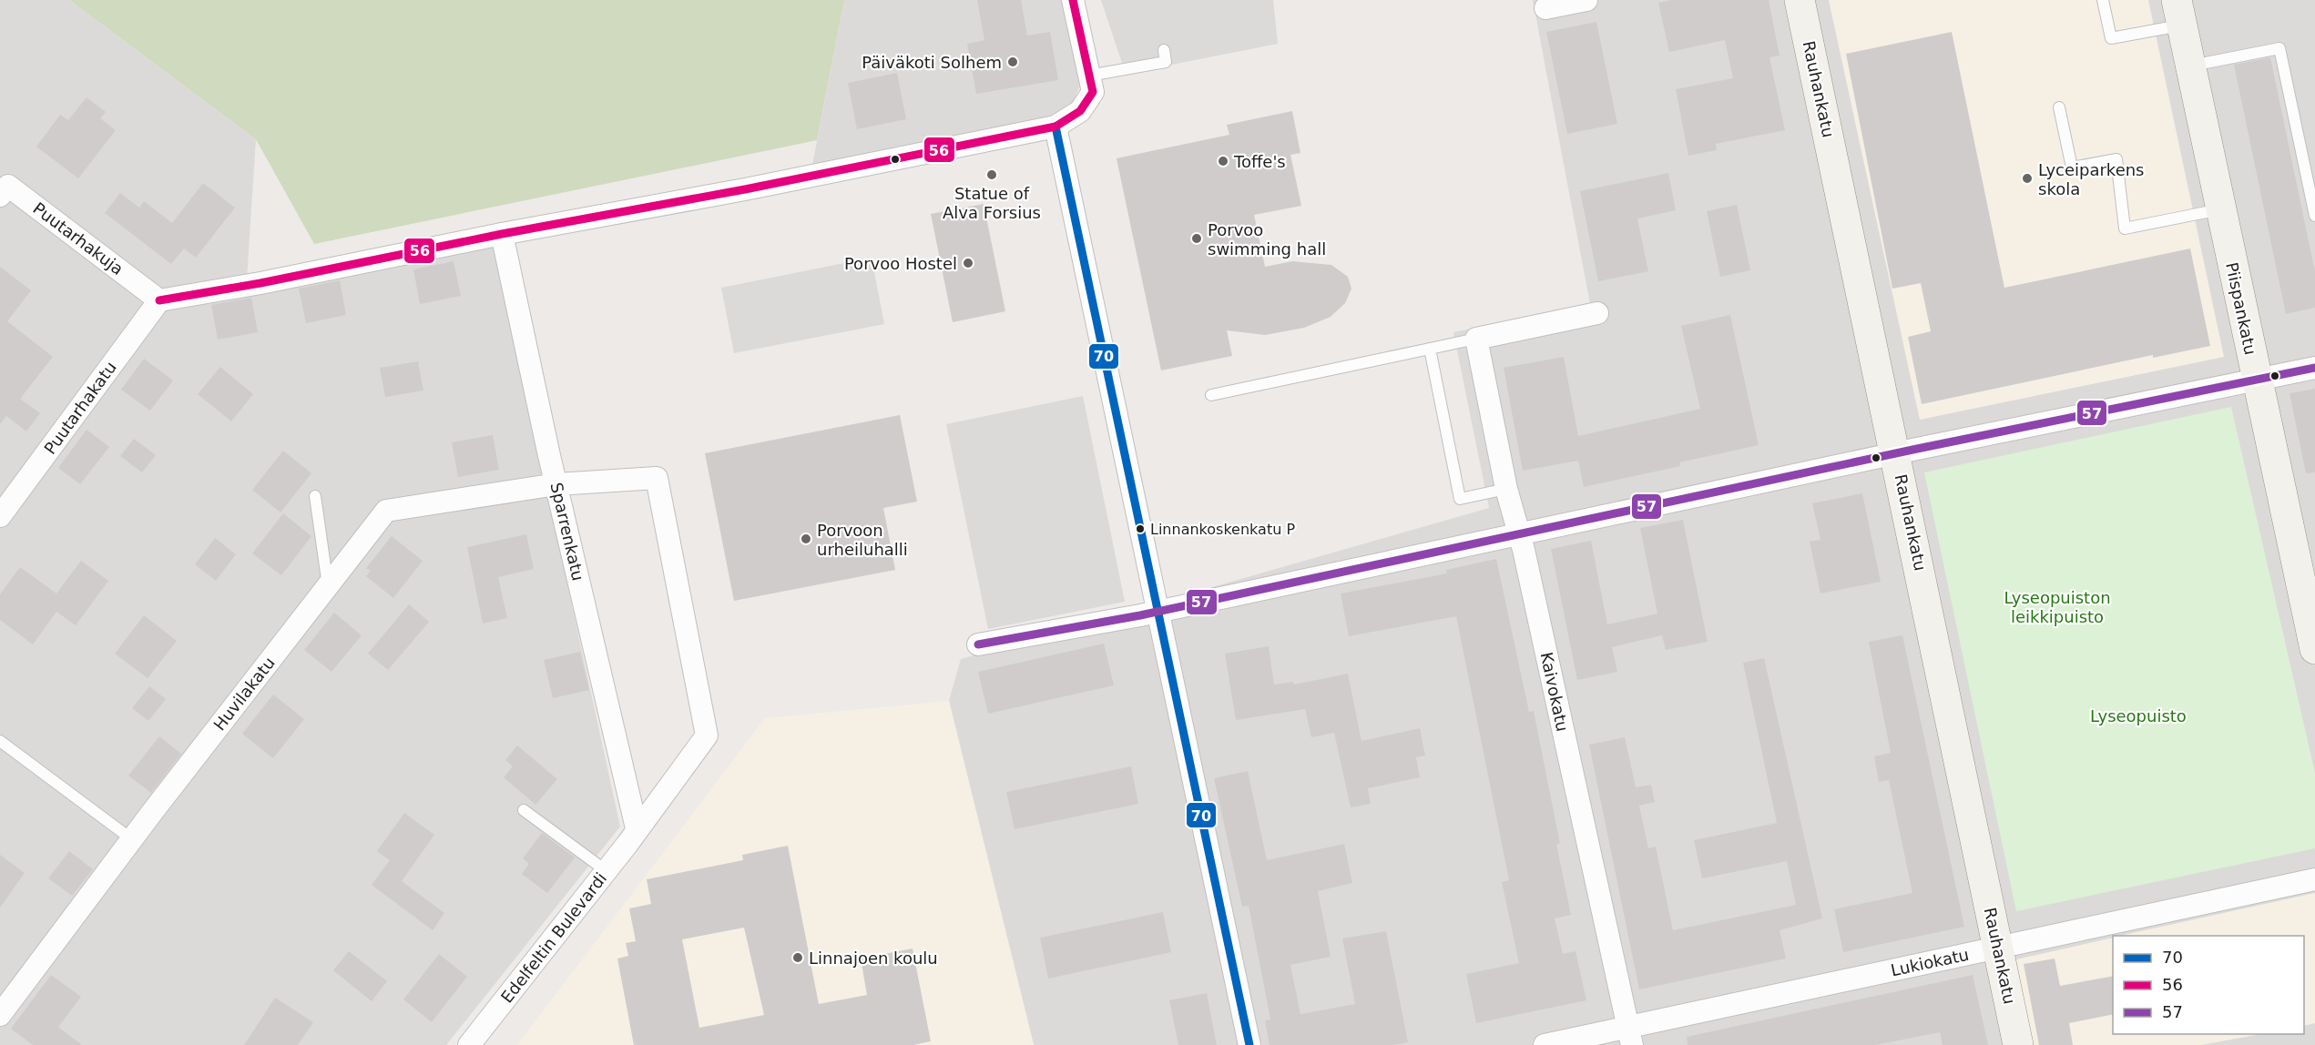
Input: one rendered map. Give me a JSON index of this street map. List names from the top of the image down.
{
  "streets": {
    "street": [
      "Rauhankatu",
      "Puutarhakuja",
      "Piispankatu",
      "Puutarhakatu",
      "Sparrenkatu",
      "Kaivokatu",
      "Huvilakatu",
      "Edelfeltin Bulevardi",
      "Lukiokatu"
    ]
  },
  "crossings": [
    ["Rauhankatu", "Lukiokatu"],
    ["Puutarhakuja", "Puutarhakatu"],
    ["Sparrenkatu", "Huvilakatu"],
    ["Sparrenkatu", "Edelfeltin Bulevardi"],
    ["Kaivokatu", "Lukiokatu"],
    ["Huvilakatu", "Edelfeltin Bulevardi"]
  ],
  "parks": ["Lyseopuiston leikkipuisto", "Lyseopuisto"],
  "places": [
    "Päiväkoti Solhem",
    "Toffe's",
    "Statue of Alva Forsius",
    "Lyceiparkens skola",
    "Porvoo swimming hall",
    "Porvoo Hostel",
    "Linnankoskenkatu P",
    "Porvoon urheiluhalli",
    "Linnajoen koulu"
  ],
  "lines": ["transit line 56", "transit line 70", "transit line 57"],
  "legend": ["70", "56", "57"]
}
